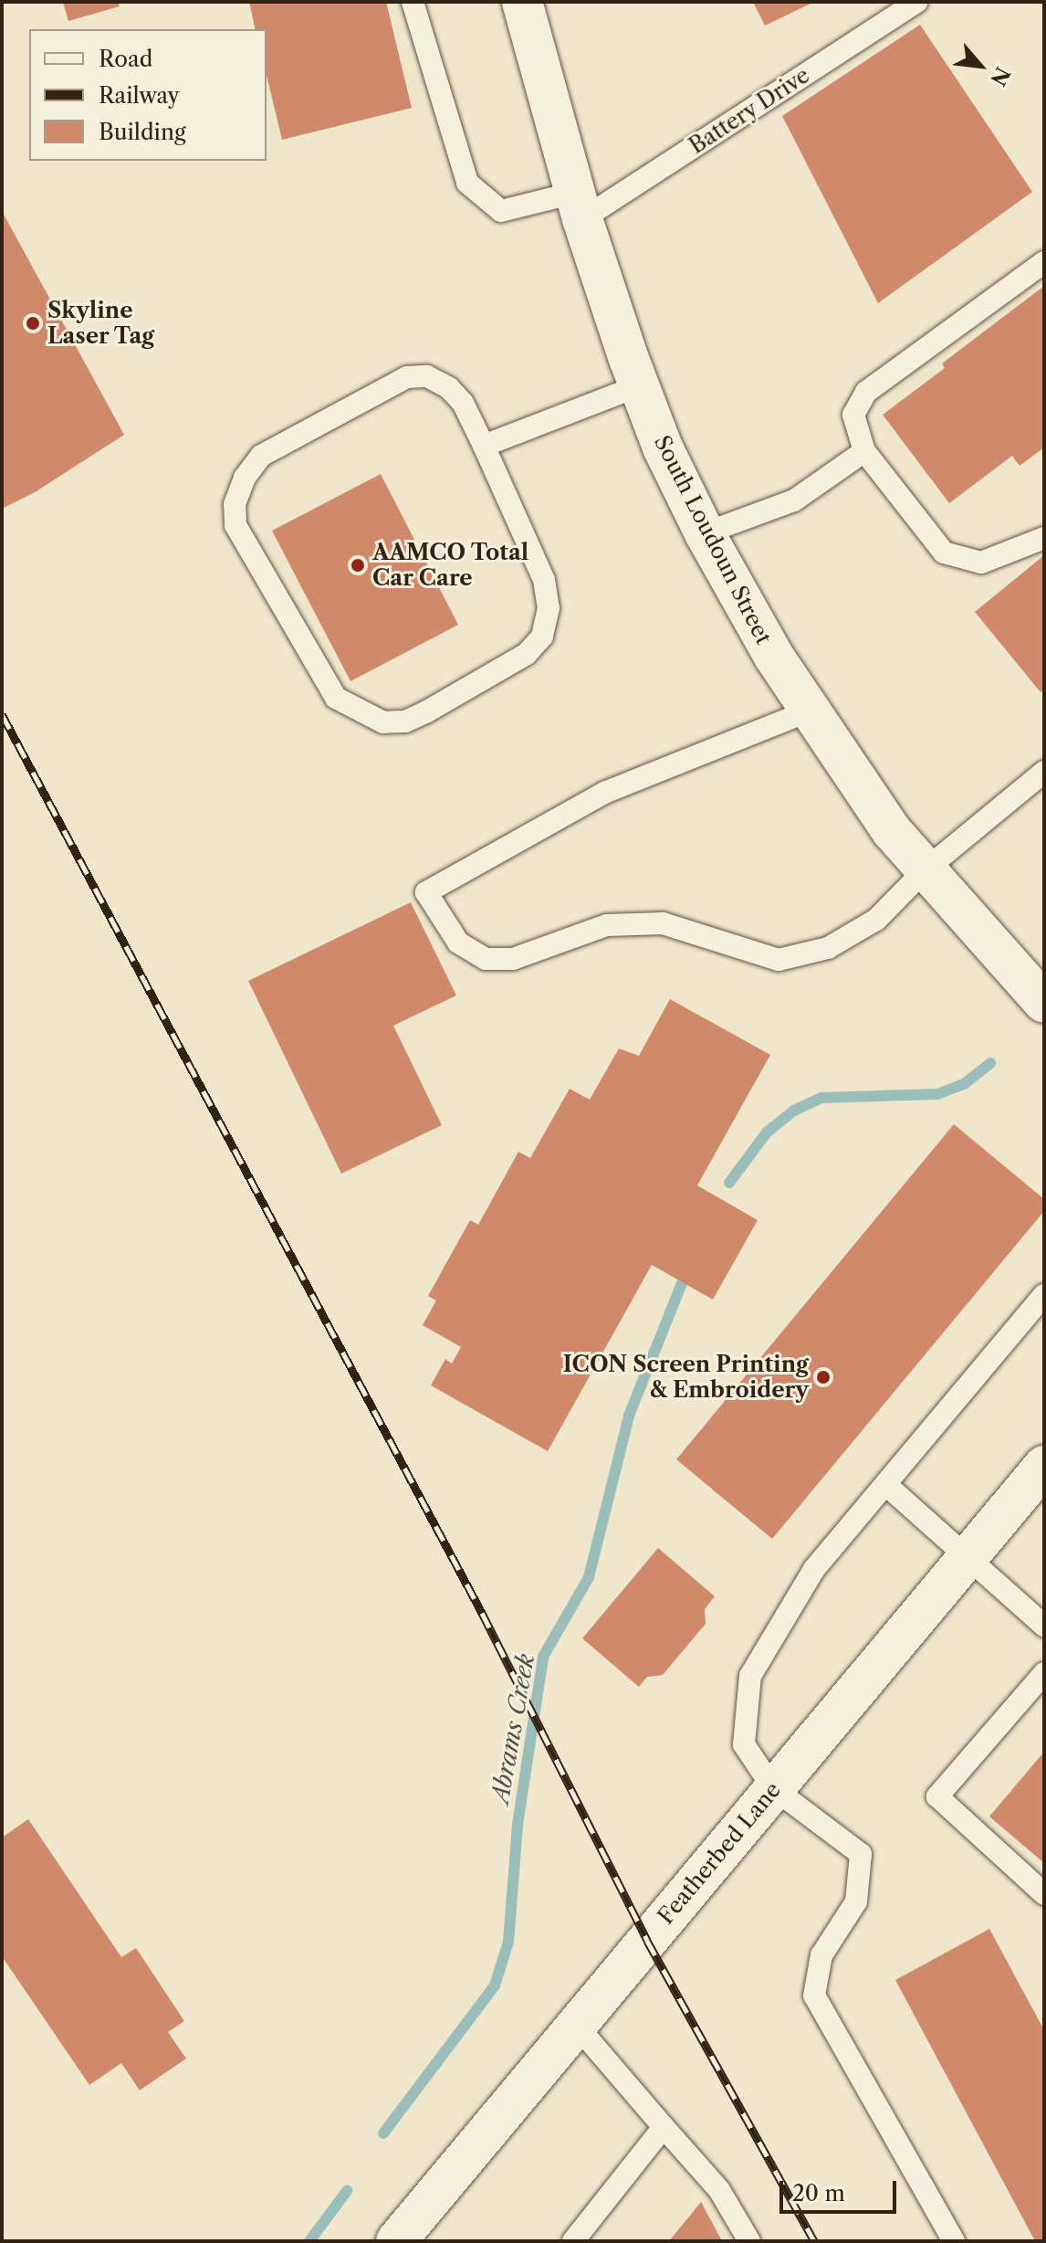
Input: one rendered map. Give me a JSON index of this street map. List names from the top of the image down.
{
  "streets": {
    "main road": ["South Loudoun Street", "Featherbed Lane"],
    "lane": ["Battery Drive"]
  },
  "crossings": [
    ["Battery Drive", "South Loudoun Street"]
  ],
  "water": ["Abrams Creek"],
  "places": ["Skyline Laser Tag", "AAMCO Total Car Care", "ICON Screen Printing & Embroidery"],
  "legend": ["Road", "Railway", "Building"],
  "scale_bar": "20 m",
  "north": "bottom right"
}
